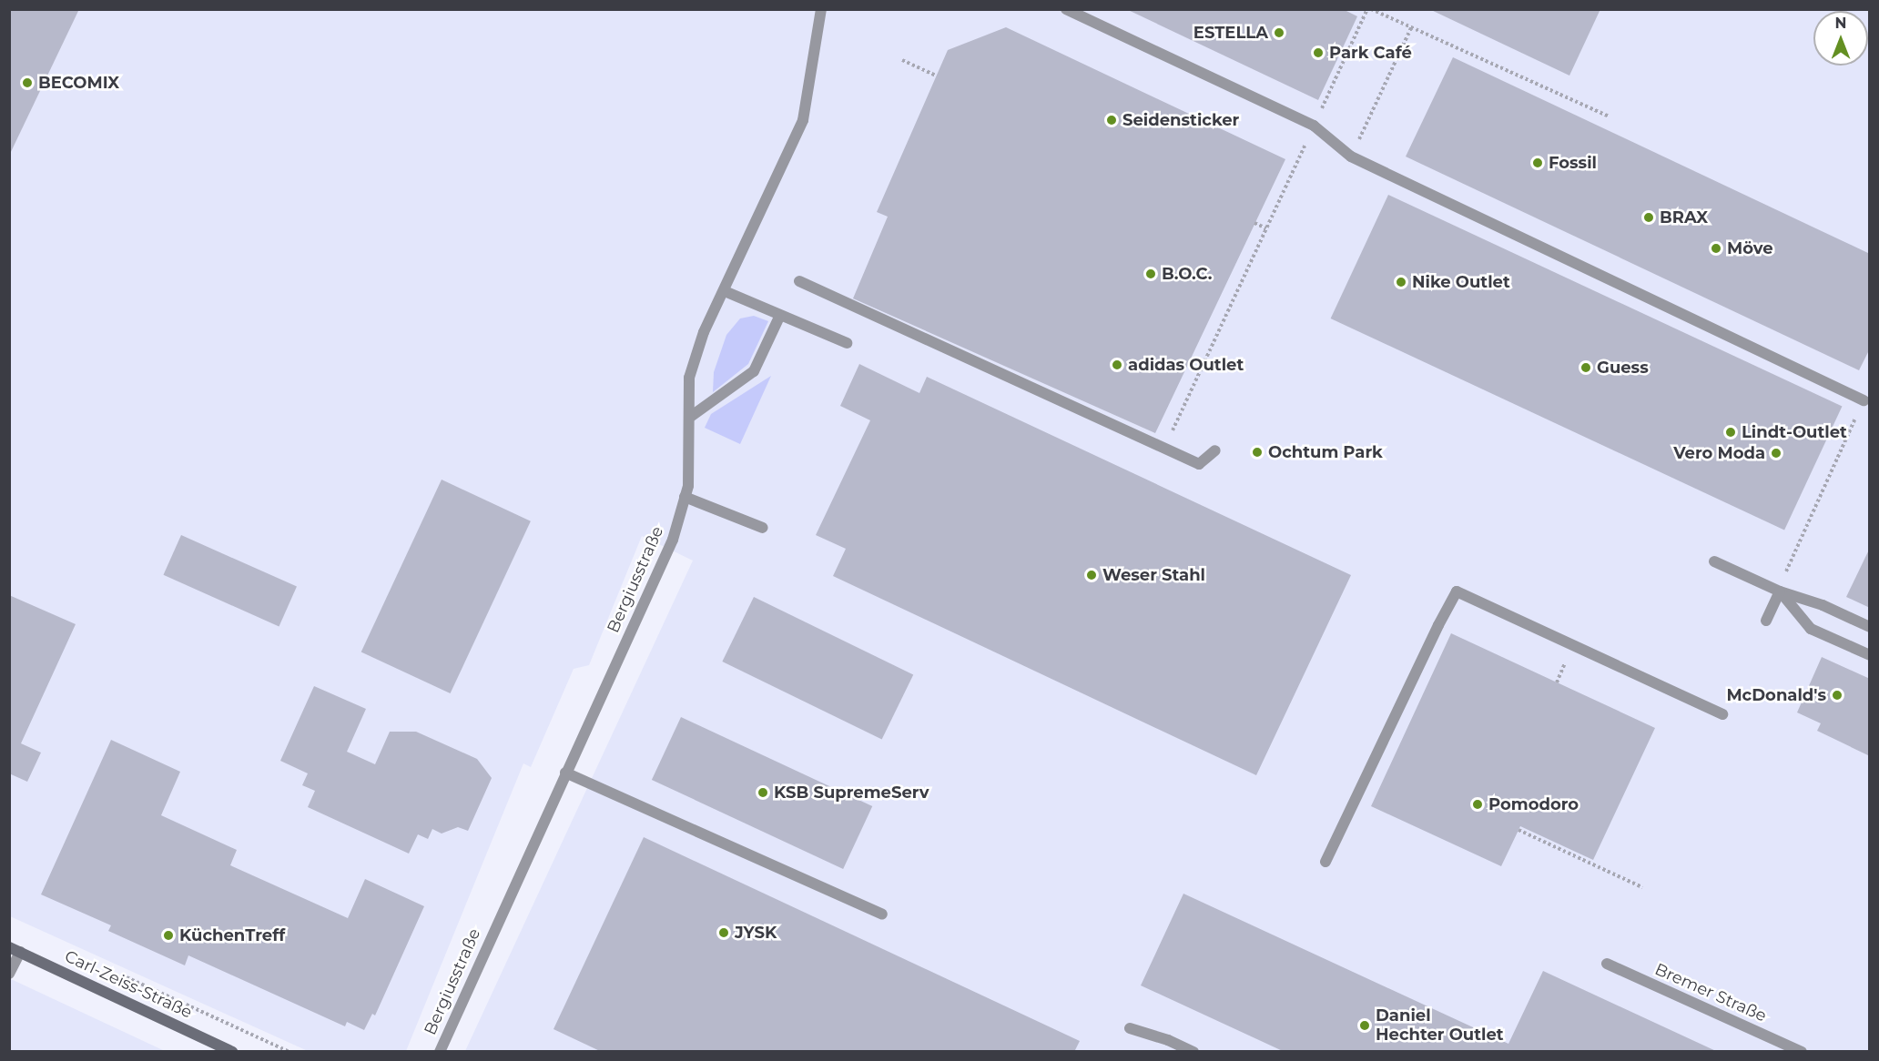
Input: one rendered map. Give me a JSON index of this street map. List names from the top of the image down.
{
  "streets": {
    "main road": ["Carl-Zeiss-Straße"],
    "street": ["Bergiusstraße", "Bremer Straße"]
  },
  "places": [
    "ESTELLA",
    "Park Café",
    "BECOMIX",
    "Seidensticker",
    "Fossil",
    "BRAX",
    "Möve",
    "B.O.C.",
    "Nike Outlet",
    "adidas Outlet",
    "Guess",
    "Lindt-Outlet",
    "Ochtum Park",
    "Vero Moda",
    "Weser Stahl",
    "McDonald's",
    "KSB SupremeServ",
    "Pomodoro",
    "JYSK",
    "KüchenTreff",
    "Daniel Hechter Outlet"
  ],
  "north": "top"
}
